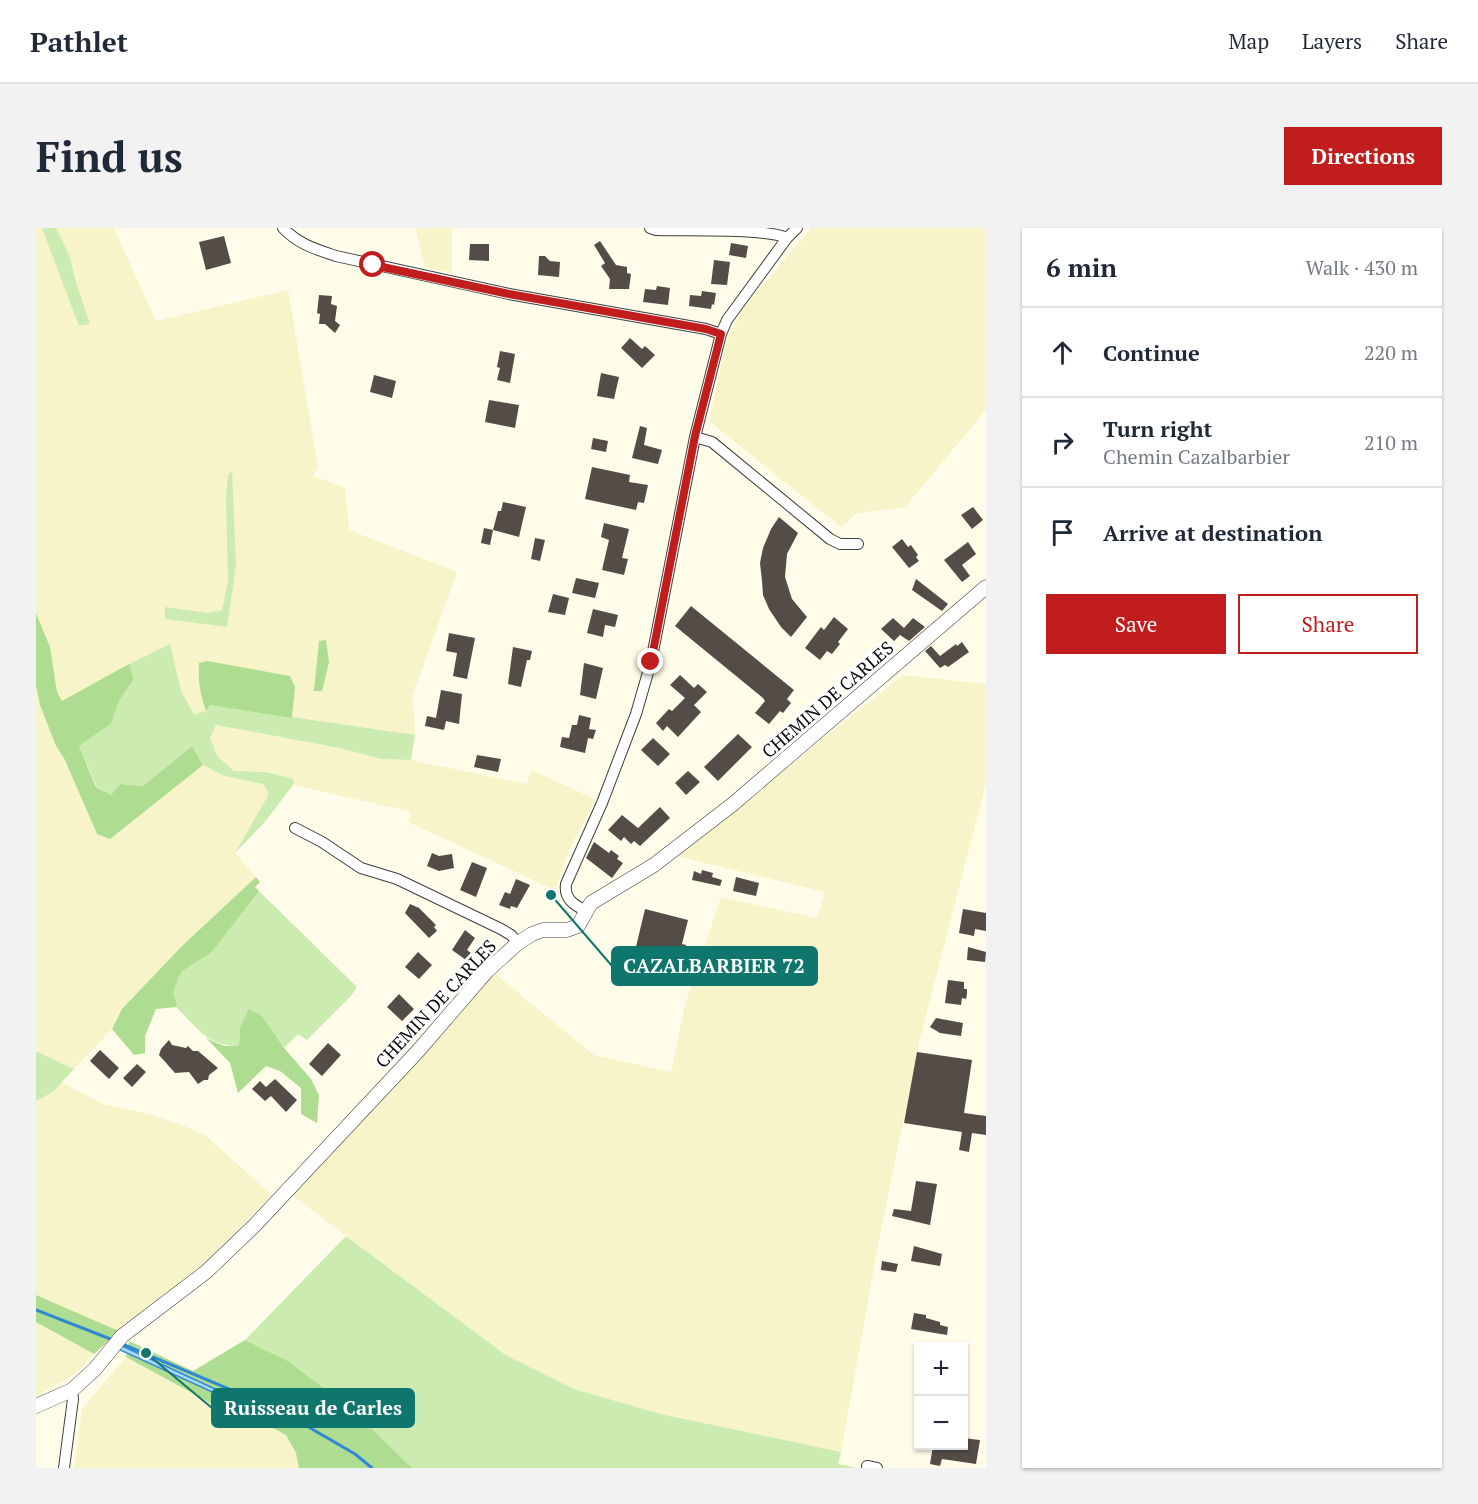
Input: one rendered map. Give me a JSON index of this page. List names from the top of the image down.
{
  "streets": {
    "street": ["CHEMIN DE CARLES"]
  },
  "places": ["CAZALBARBIER 72", "Ruisseau de Carles"],
  "page": {
    "header": "Pathlet",
    "nav": ["Map", "Layers", "Share"],
    "buttons": [
      "Directions",
      ["Save", "Share"]
    ],
    "title": "Find us",
    "heading": ["6 min", "Walk · 430 m"],
    "list": [
      ["Continue", "220 m"],
      ["Turn right", "Chemin Cazalbarbier", "210 m"],
      "Arrive at destination"
    ],
    "map_buttons": ["+", "−"]
  }
}
